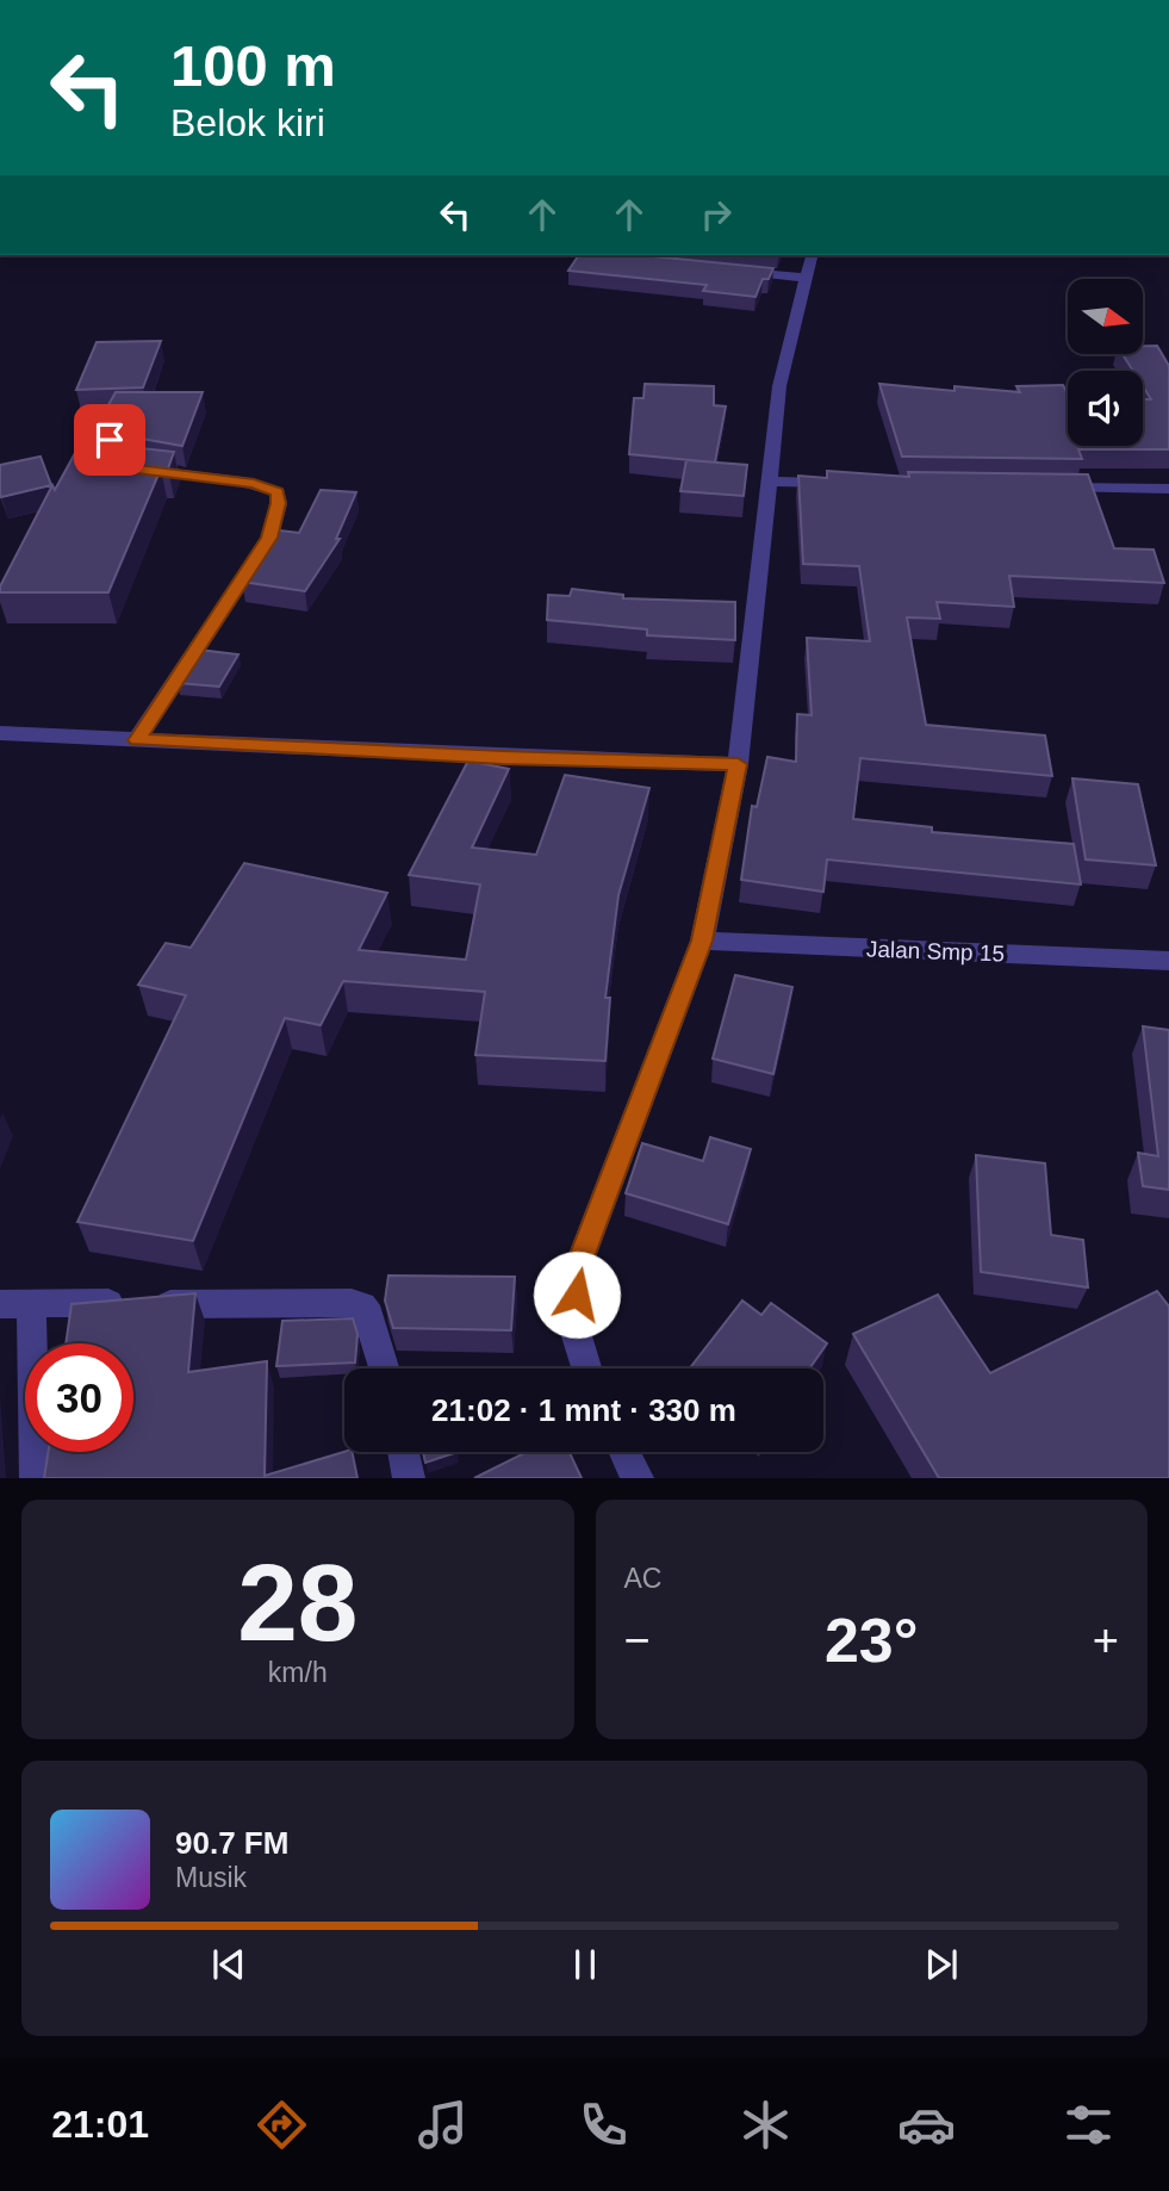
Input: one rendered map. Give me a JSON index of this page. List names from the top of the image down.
{
  "streets": {
    "street": ["Jalan Smp 15"]
  },
  "north": "right",
  "page": {
    "turn": ["100 m", "Belok kiri"],
    "limit": "30",
    "trip": "21:02 · 1 mnt · 330 m",
    "tile": [
      ["28", "km/h"],
      "AC"
    ],
    "heat": ["−", "23°", "+"],
    "song": ["90.7 FM", "Musik"],
    "tabs": "21:01"
  }
}
